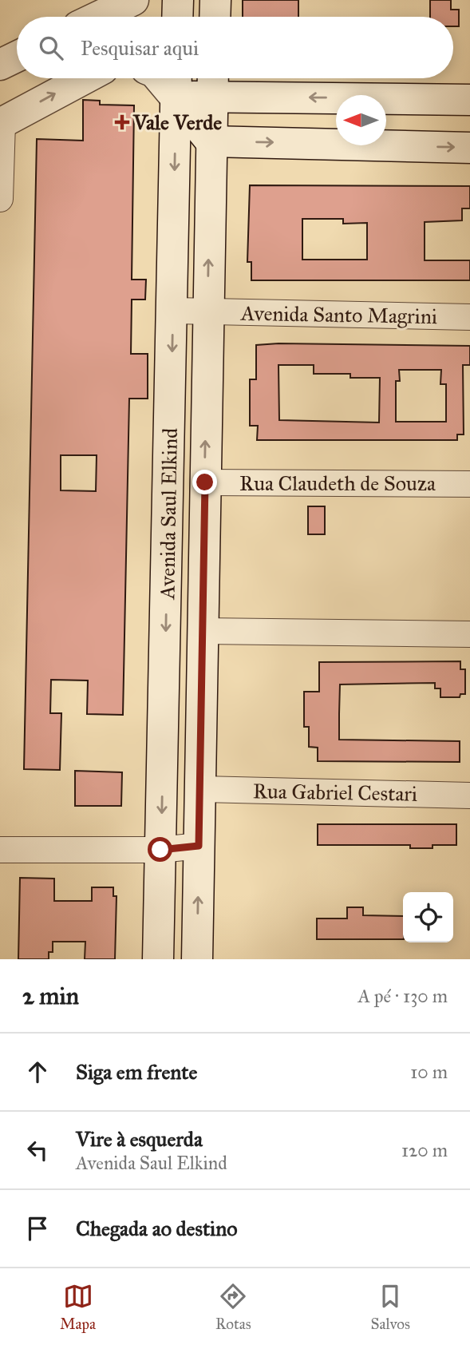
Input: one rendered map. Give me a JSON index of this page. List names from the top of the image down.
{
  "streets": {
    "main road": ["Avenida Saul Elkind"],
    "street": ["Avenida Santo Magrini", "Rua Claudeth de Souza", "Rua Gabriel Cestari"]
  },
  "crossings": [
    ["Avenida Santo Magrini", "Avenida Saul Elkind"],
    ["Rua Claudeth de Souza", "Avenida Saul Elkind"],
    ["Avenida Saul Elkind", "Rua Gabriel Cestari"]
  ],
  "places": {
    "health": ["Vale Verde"]
  },
  "north": "left",
  "page": {
    "search": "Pesquisar aqui",
    "heading": ["2 min", "A pé · 130 m"],
    "list": [
      ["Siga em frente", "10 m"],
      ["Vire à esquerda", "Avenida Saul Elkind", "120 m"],
      "Chegada ao destino"
    ],
    "nav": ["Mapa", "Rotas", "Salvos"]
  }
}
